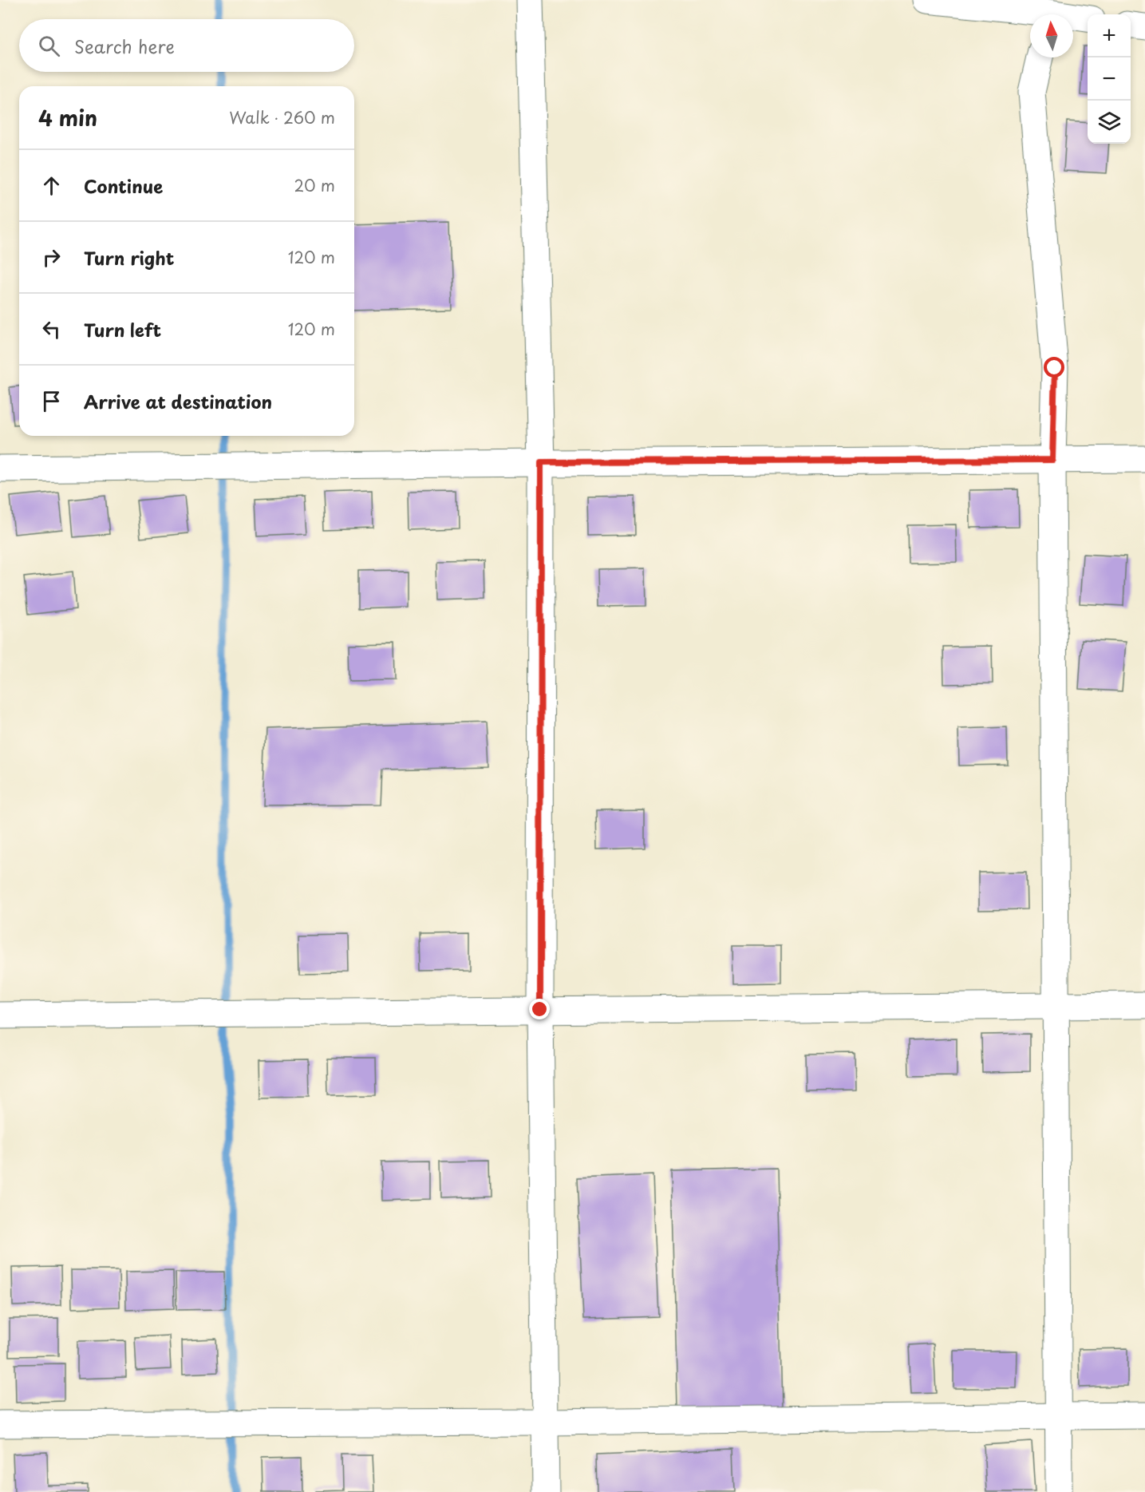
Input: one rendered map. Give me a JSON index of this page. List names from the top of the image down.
{
  "north": "top",
  "page": {
    "map_buttons": ["+", "−"],
    "search": "Search here",
    "heading": ["4 min", "Walk · 260 m"],
    "list": [
      ["Continue", "20 m"],
      ["Turn right", "120 m"],
      ["Turn left", "120 m"],
      "Arrive at destination"
    ]
  }
}
